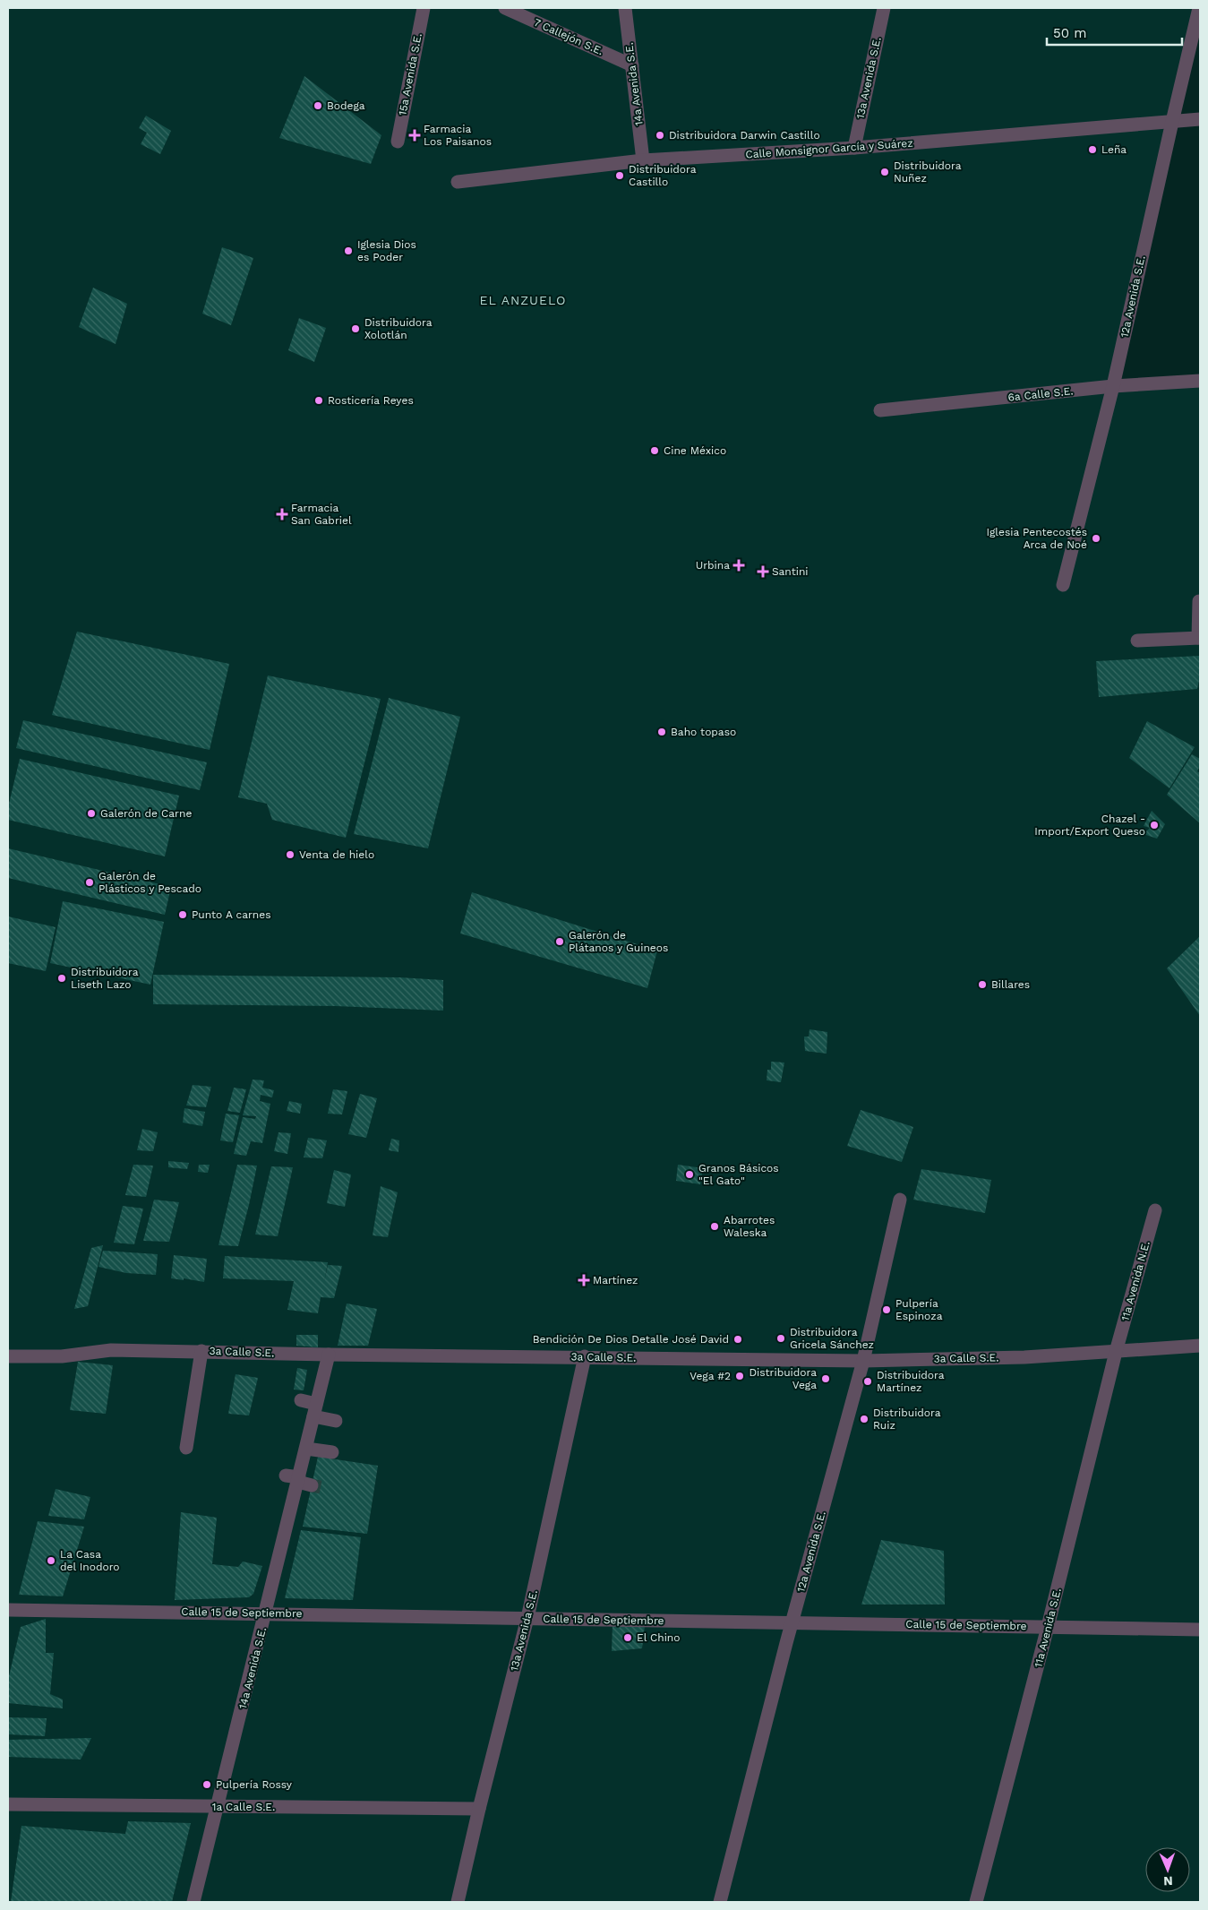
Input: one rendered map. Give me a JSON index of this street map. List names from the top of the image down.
{
  "streets": {
    "street": [
      "7 Callejón S.E.",
      "15a Avenida S.E.",
      "13a Avenida S.E.",
      "14a Avenida S.E.",
      "Calle Monsignor García y Suárez",
      "12a Avenida S.E.",
      "6a Calle S.E.",
      "11a Avenida N.E.",
      "3a Calle S.E.",
      "Calle 15 de Septiembre",
      "11a Avenida S.E.",
      "1a Calle S.E."
    ]
  },
  "crossings": [
    ["7 Callejón S.E.", "14a Avenida S.E."],
    ["13a Avenida S.E.", "Calle Monsignor García y Suárez"],
    ["13a Avenida S.E.", "3a Calle S.E."],
    ["13a Avenida S.E.", "Calle 15 de Septiembre"],
    ["13a Avenida S.E.", "1a Calle S.E."],
    ["14a Avenida S.E.", "Calle Monsignor García y Suárez"],
    ["14a Avenida S.E.", "3a Calle S.E."],
    ["14a Avenida S.E.", "Calle 15 de Septiembre"],
    ["14a Avenida S.E.", "1a Calle S.E."],
    ["Calle Monsignor García y Suárez", "12a Avenida S.E."],
    ["12a Avenida S.E.", "6a Calle S.E."],
    ["12a Avenida S.E.", "3a Calle S.E."],
    ["12a Avenida S.E.", "Calle 15 de Septiembre"],
    ["11a Avenida N.E.", "3a Calle S.E."],
    ["11a Avenida N.E.", "11a Avenida S.E."],
    ["3a Calle S.E.", "11a Avenida S.E."],
    ["Calle 15 de Septiembre", "11a Avenida S.E."]
  ],
  "districts": ["EL ANZUELO"],
  "places": {
    "other": [
      "Bodega",
      "Distribuidora Darwin Castillo",
      "Leña",
      "Distribuidora Nuñez",
      "Distribuidora Castillo",
      "Iglesia Dios es Poder",
      "Distribuidora Xolotlán",
      "Rosticería Reyes",
      "Cine México",
      "Iglesia Pentecostés Arca de Noé",
      "Baho topaso",
      "Galerón de Carne",
      "Chazel - Import/Export Queso",
      "Venta de hielo",
      "Galerón de Plásticos y Pescado",
      "Punto A carnes",
      "Galerón de Plátanos y Guineos",
      "Distribuidora Liseth Lazo",
      "Billares",
      "Granos Básicos \"El Gato\"",
      "Abarrotes Waleska",
      "Pulpería Espinoza",
      "Distribuidora Gricela Sánchez",
      "Bendición De Dios Detalle José David",
      "Vega #2",
      "Distribuidora Vega",
      "Distribuidora Martínez",
      "Distribuidora Ruiz",
      "La Casa del Inodoro",
      "El Chino",
      "Pulpería Rossy"
    ],
    "health": [
      "Farmacia Los Paisanos",
      "Farmacia San Gabriel",
      "Urbina",
      "Santini",
      "Martínez"
    ]
  },
  "scale_bar": "50 m",
  "north": "bottom"
}
